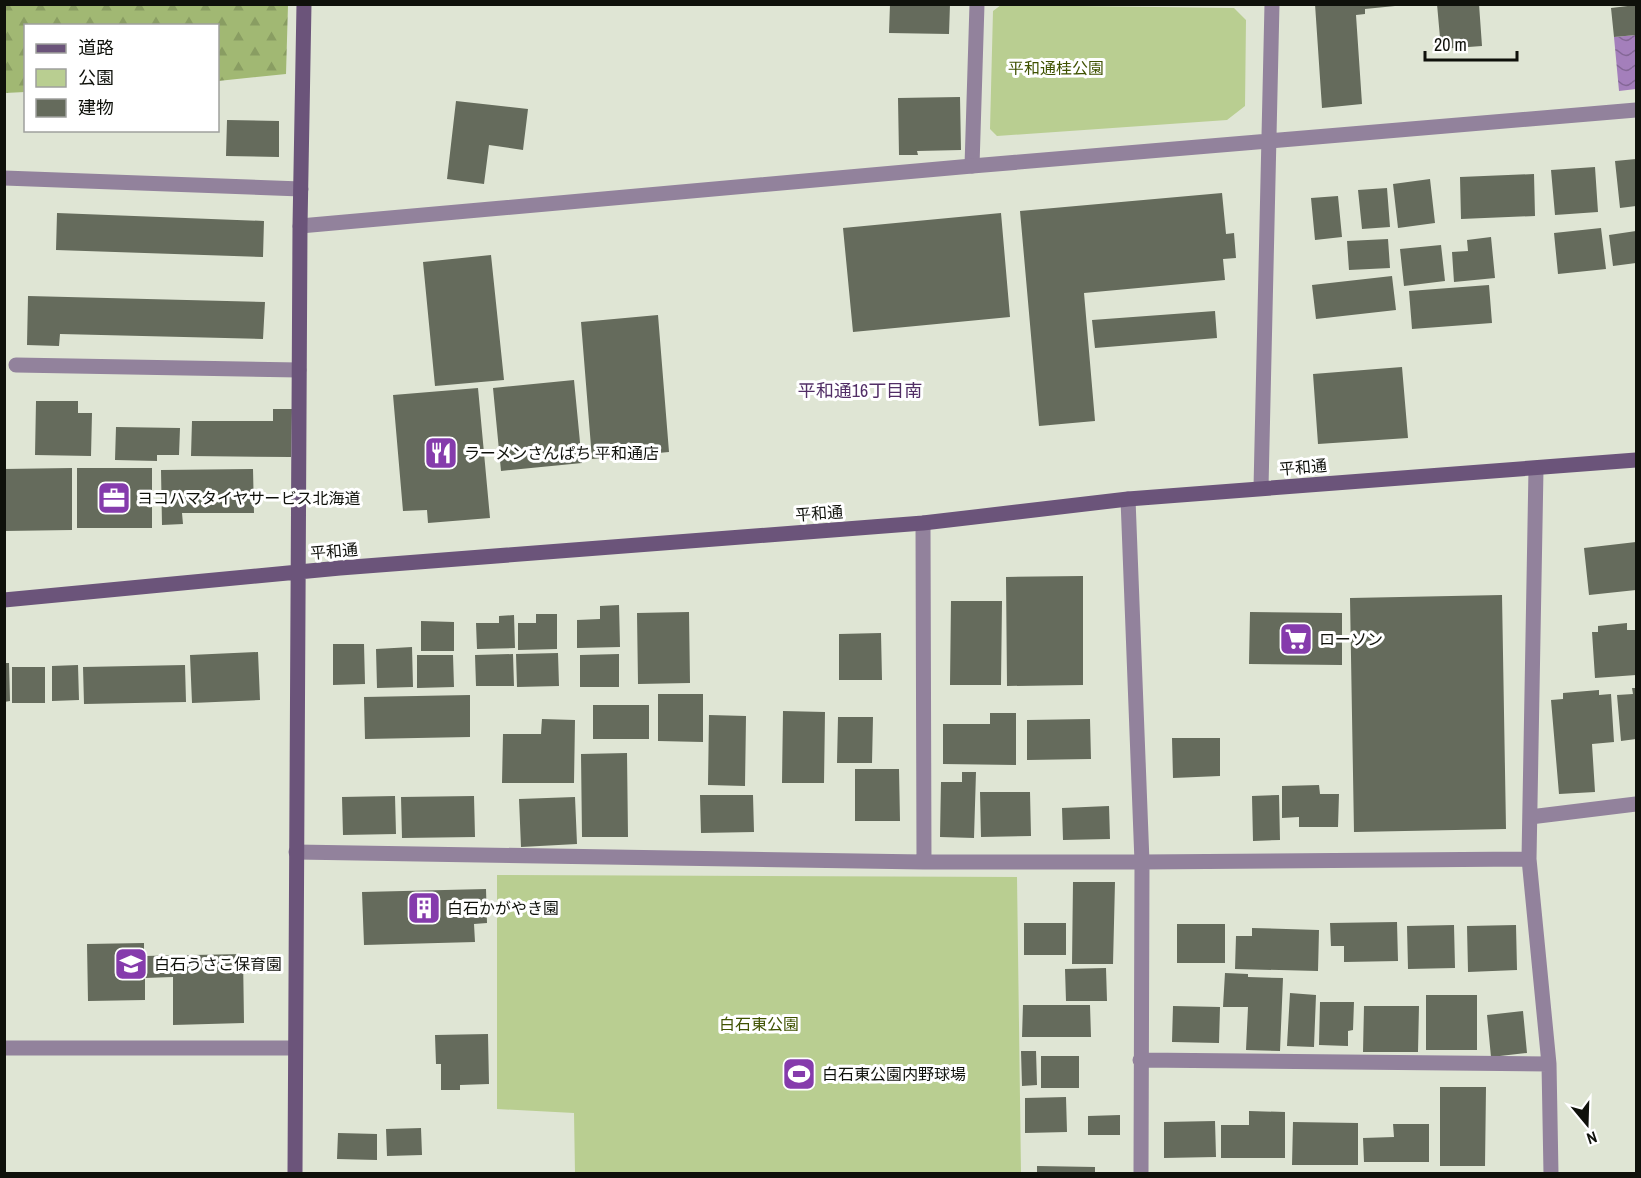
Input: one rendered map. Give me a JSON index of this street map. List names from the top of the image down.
{
  "streets": {
    "street": ["平和通"]
  },
  "districts": ["平和通16丁目南"],
  "parks": ["平和通桂公園", "白石東公園"],
  "places": {
    "restaurant": ["ラーメンさんぱち 平和通店"],
    "office": ["ヨコハマタイヤサービス北海道"],
    "supermarket": ["ローソン"],
    "building": ["白石かがやき園"],
    "school or university": ["白石うさこ保育園"],
    "sports": ["白石東公園内野球場"]
  },
  "legend": ["道路", "公園", "建物"],
  "scale_bar": "20 m",
  "north": "bottom"
}
